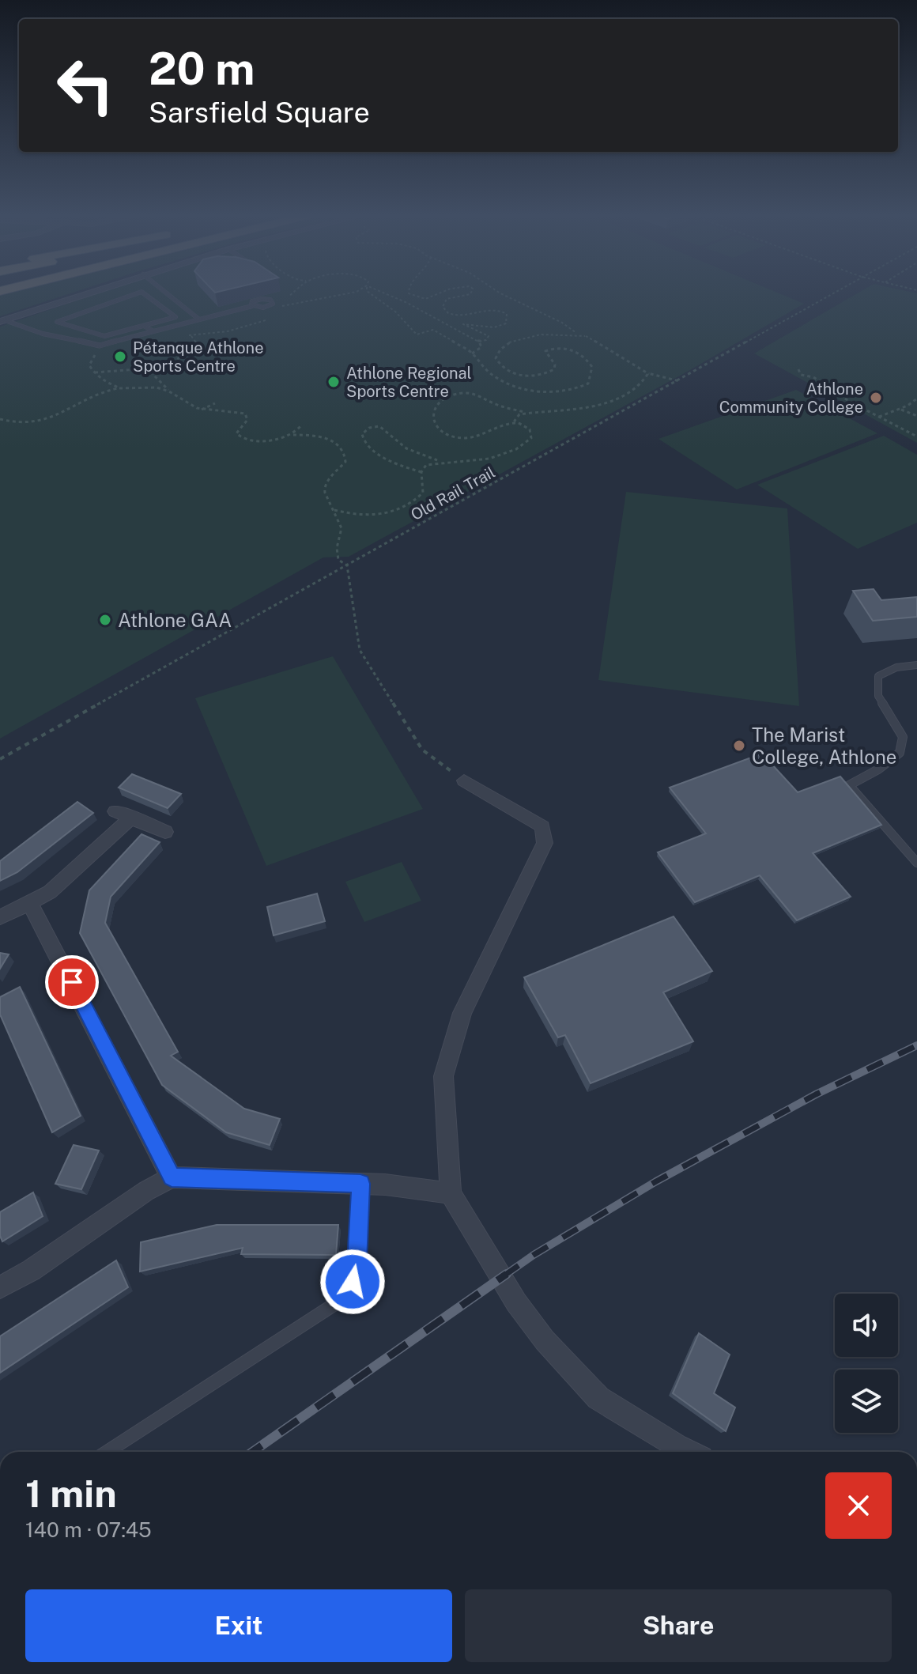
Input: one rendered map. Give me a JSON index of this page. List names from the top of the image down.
{
  "streets": {
    "path": ["Old Rail Trail"]
  },
  "places": [
    "Pétanque Athlone Sports Centre",
    "Athlone Regional Sports Centre",
    "Athlone Community College",
    "Athlone GAA",
    "The Marist College, Athlone"
  ],
  "page": {
    "turn": ["20 m", "Sarsfield Square"],
    "heading": ["1 min", "140 m · 07:45"],
    "buttons": ["Exit", "Share"]
  }
}
